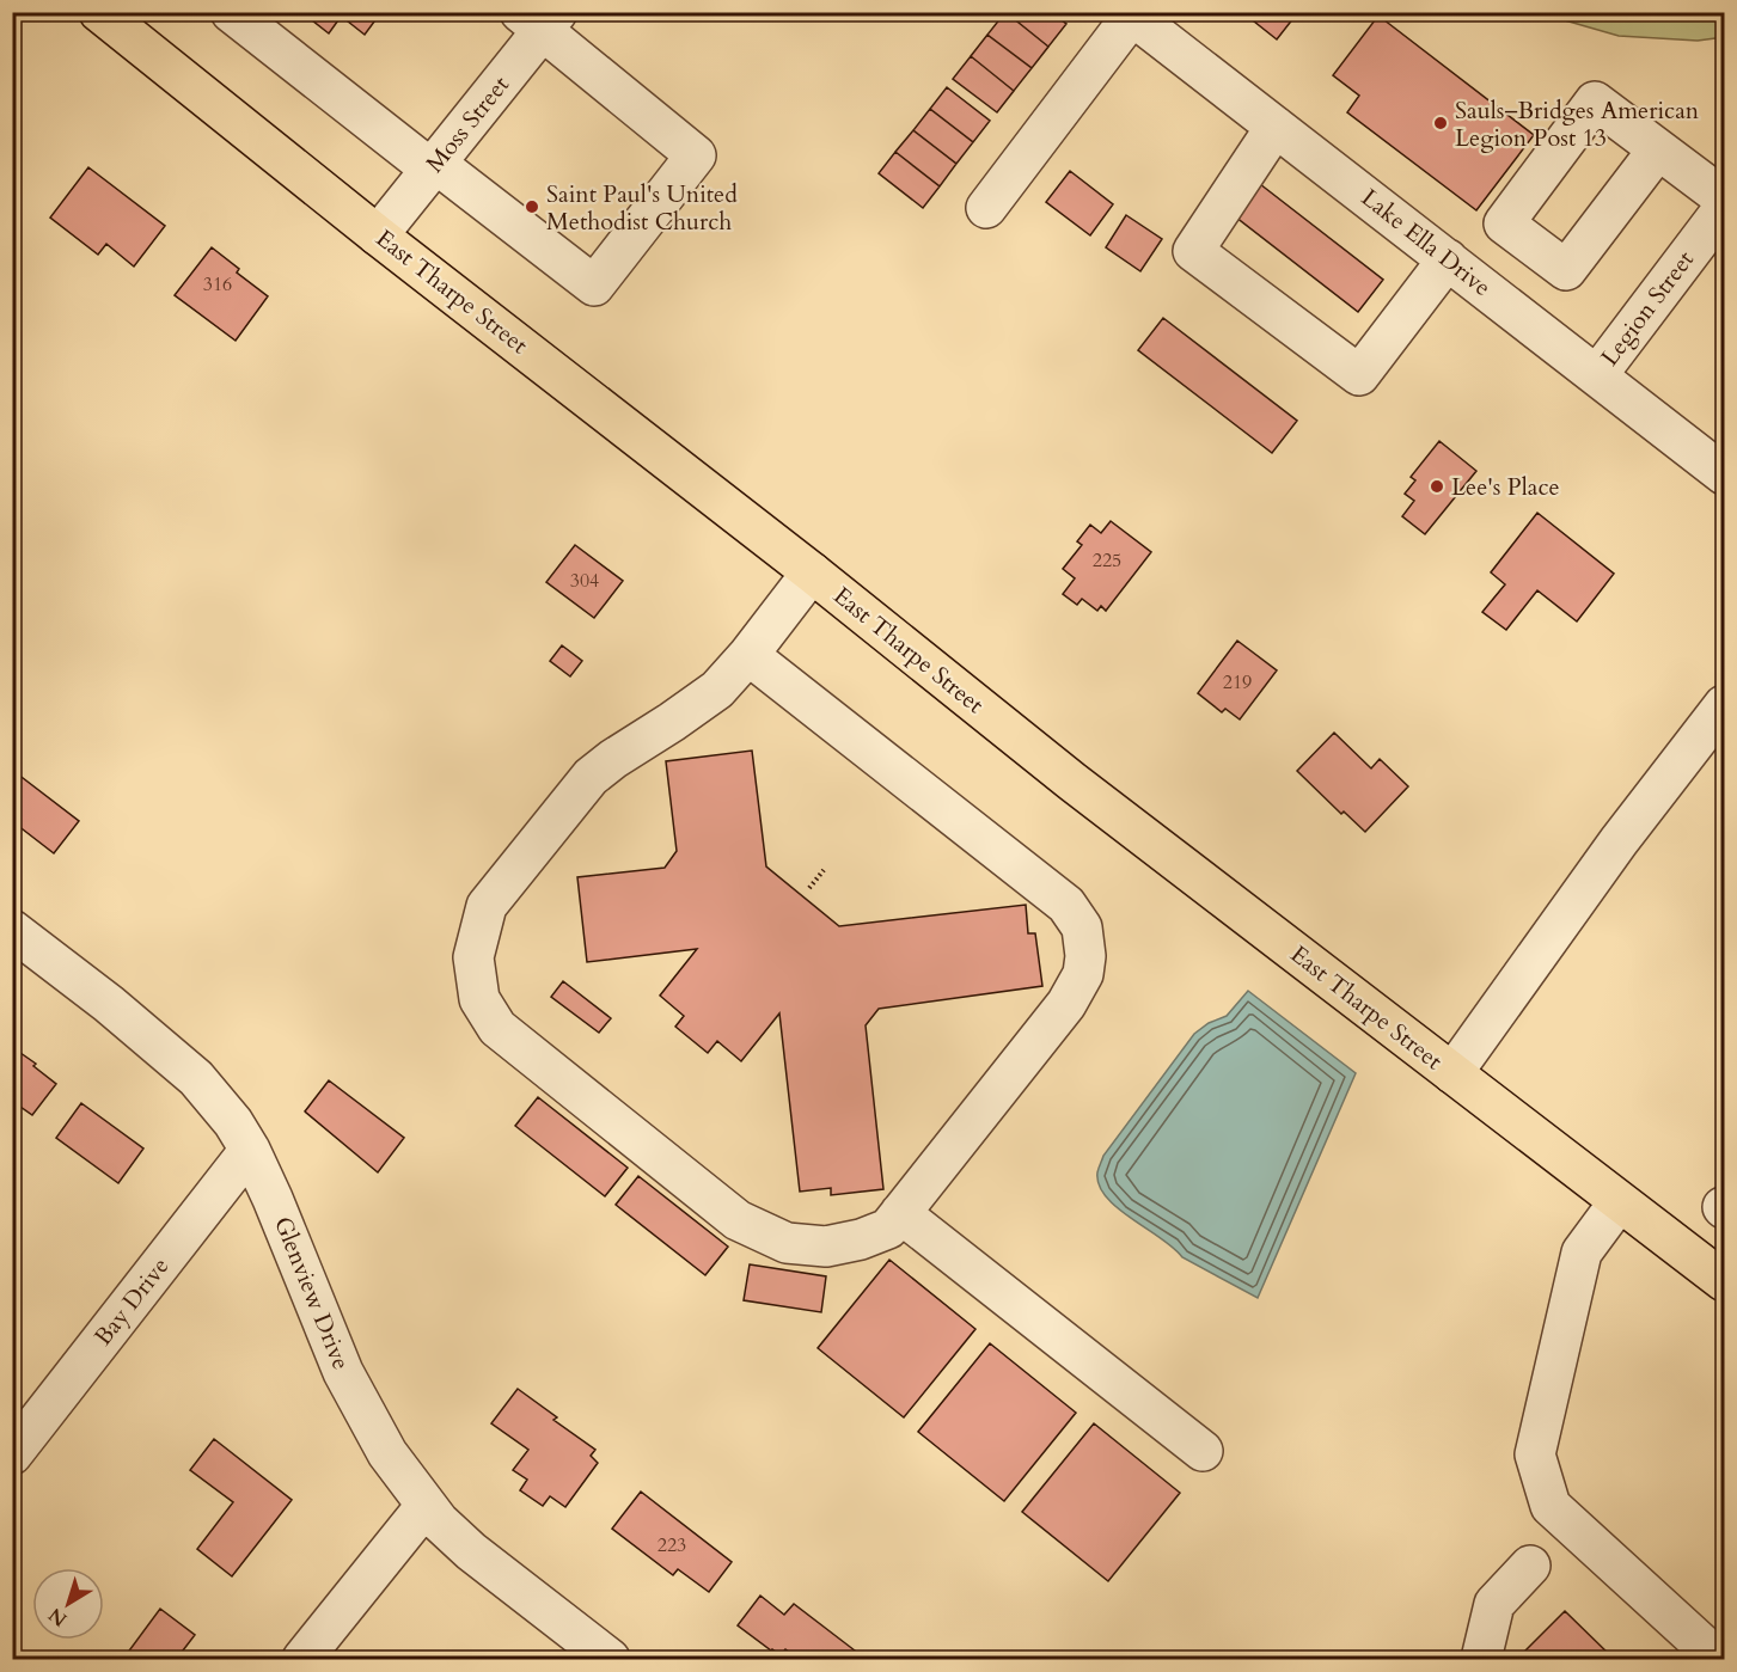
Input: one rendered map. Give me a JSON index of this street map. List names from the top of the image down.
{
  "streets": {
    "main road": ["East Tharpe Street"],
    "street": [
      "Moss Street",
      "Lake Ella Drive",
      "Legion Street",
      "Glenview Drive",
      "Bay Drive"
    ]
  },
  "crossings": [
    ["Moss Street", "East Tharpe Street"],
    ["Lake Ella Drive", "Legion Street"],
    ["Glenview Drive", "Bay Drive"]
  ],
  "places": ["Sauls–Bridges American Legion Post 13", "Saint Paul's United Methodist Church", "Lee's Place"],
  "house_numbers": [
    "316",
    "225",
    "304",
    "219",
    "223"
  ],
  "north": "bottom left"
}
